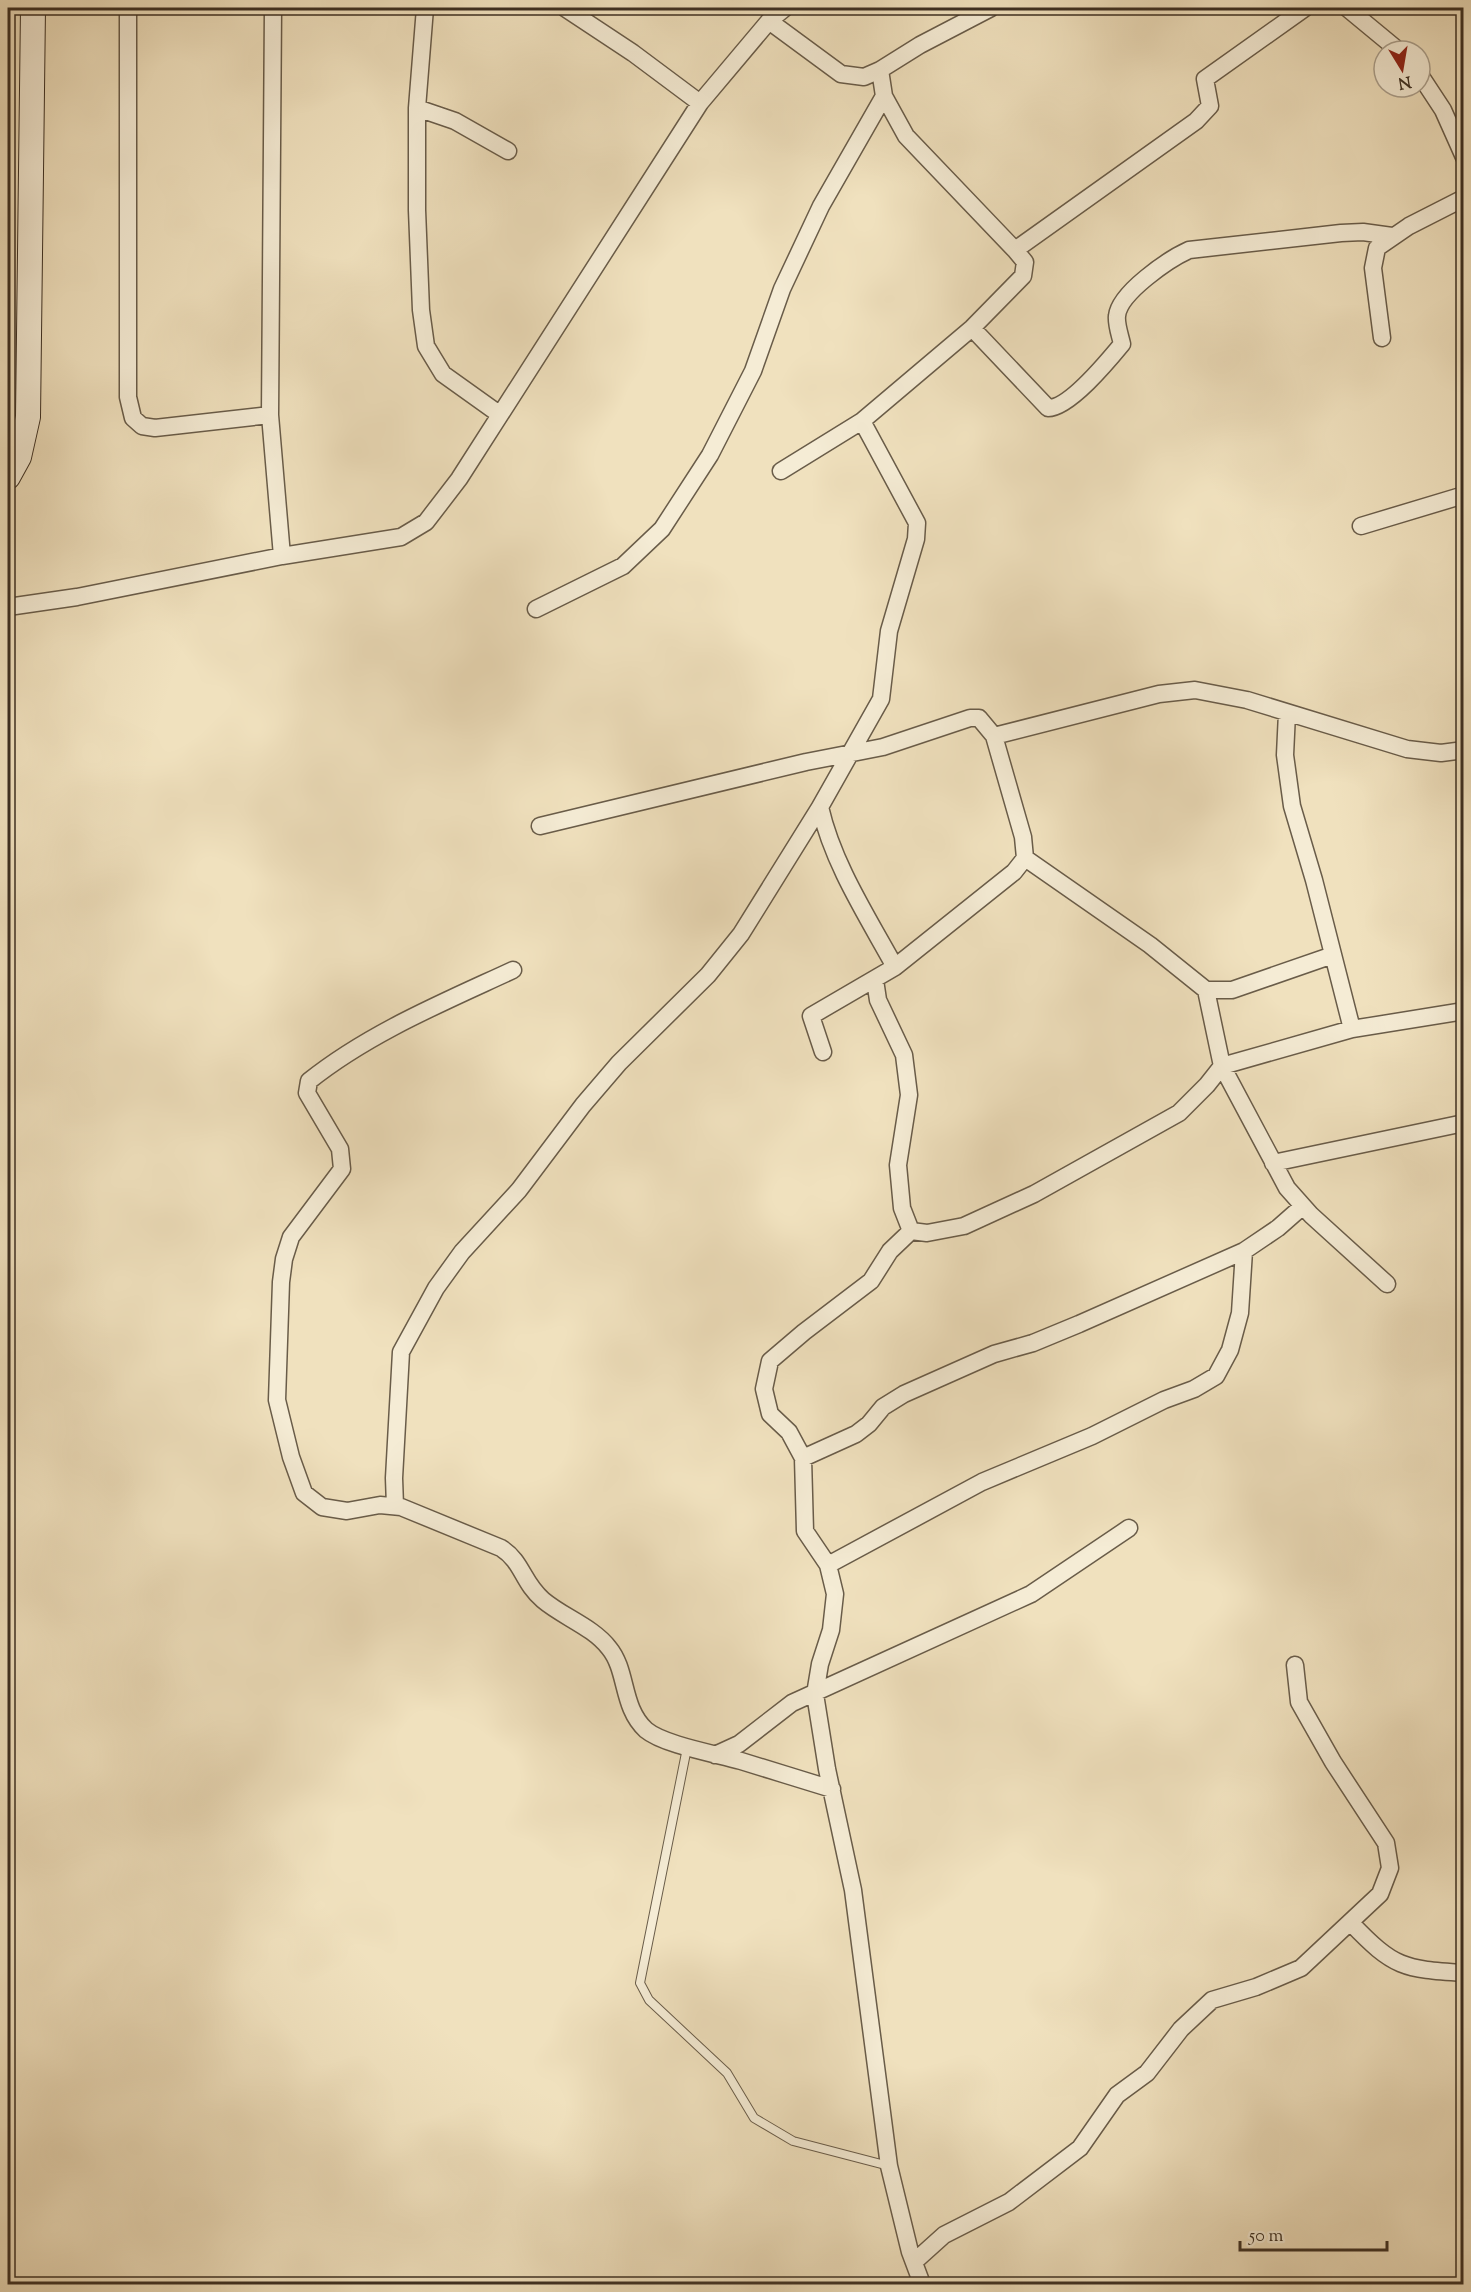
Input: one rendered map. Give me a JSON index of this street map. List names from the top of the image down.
{
  "scale_bar": "50 m",
  "north": "bottom"
}
